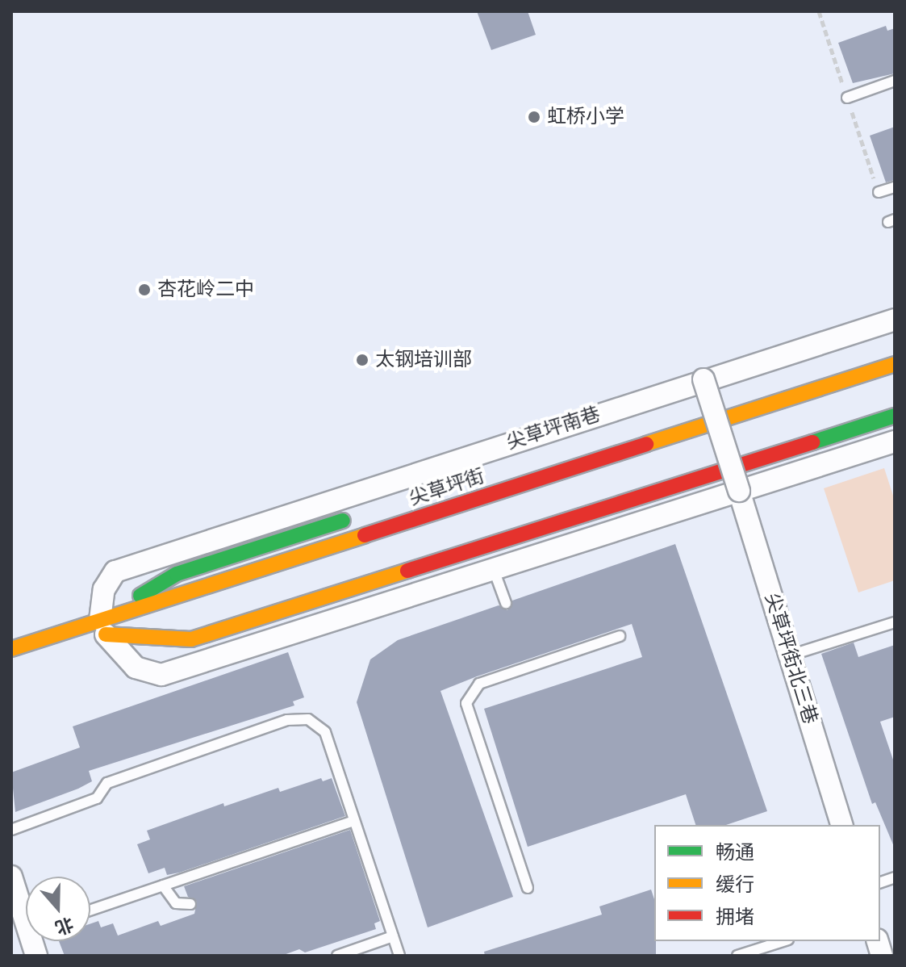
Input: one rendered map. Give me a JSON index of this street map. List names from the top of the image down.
{
  "streets": {
    "main road": ["尖草坪街"],
    "street": ["尖草坪南巷", "尖草坪街北三巷"]
  },
  "crossings": [
    ["尖草坪南巷", "尖草坪街"],
    ["尖草坪南巷", "尖草坪街北三巷"]
  ],
  "places": ["虹桥小学", "杏花岭二中", "太钢培训部"],
  "legend": ["畅通", "缓行", "拥堵"],
  "north": "bottom"
}
